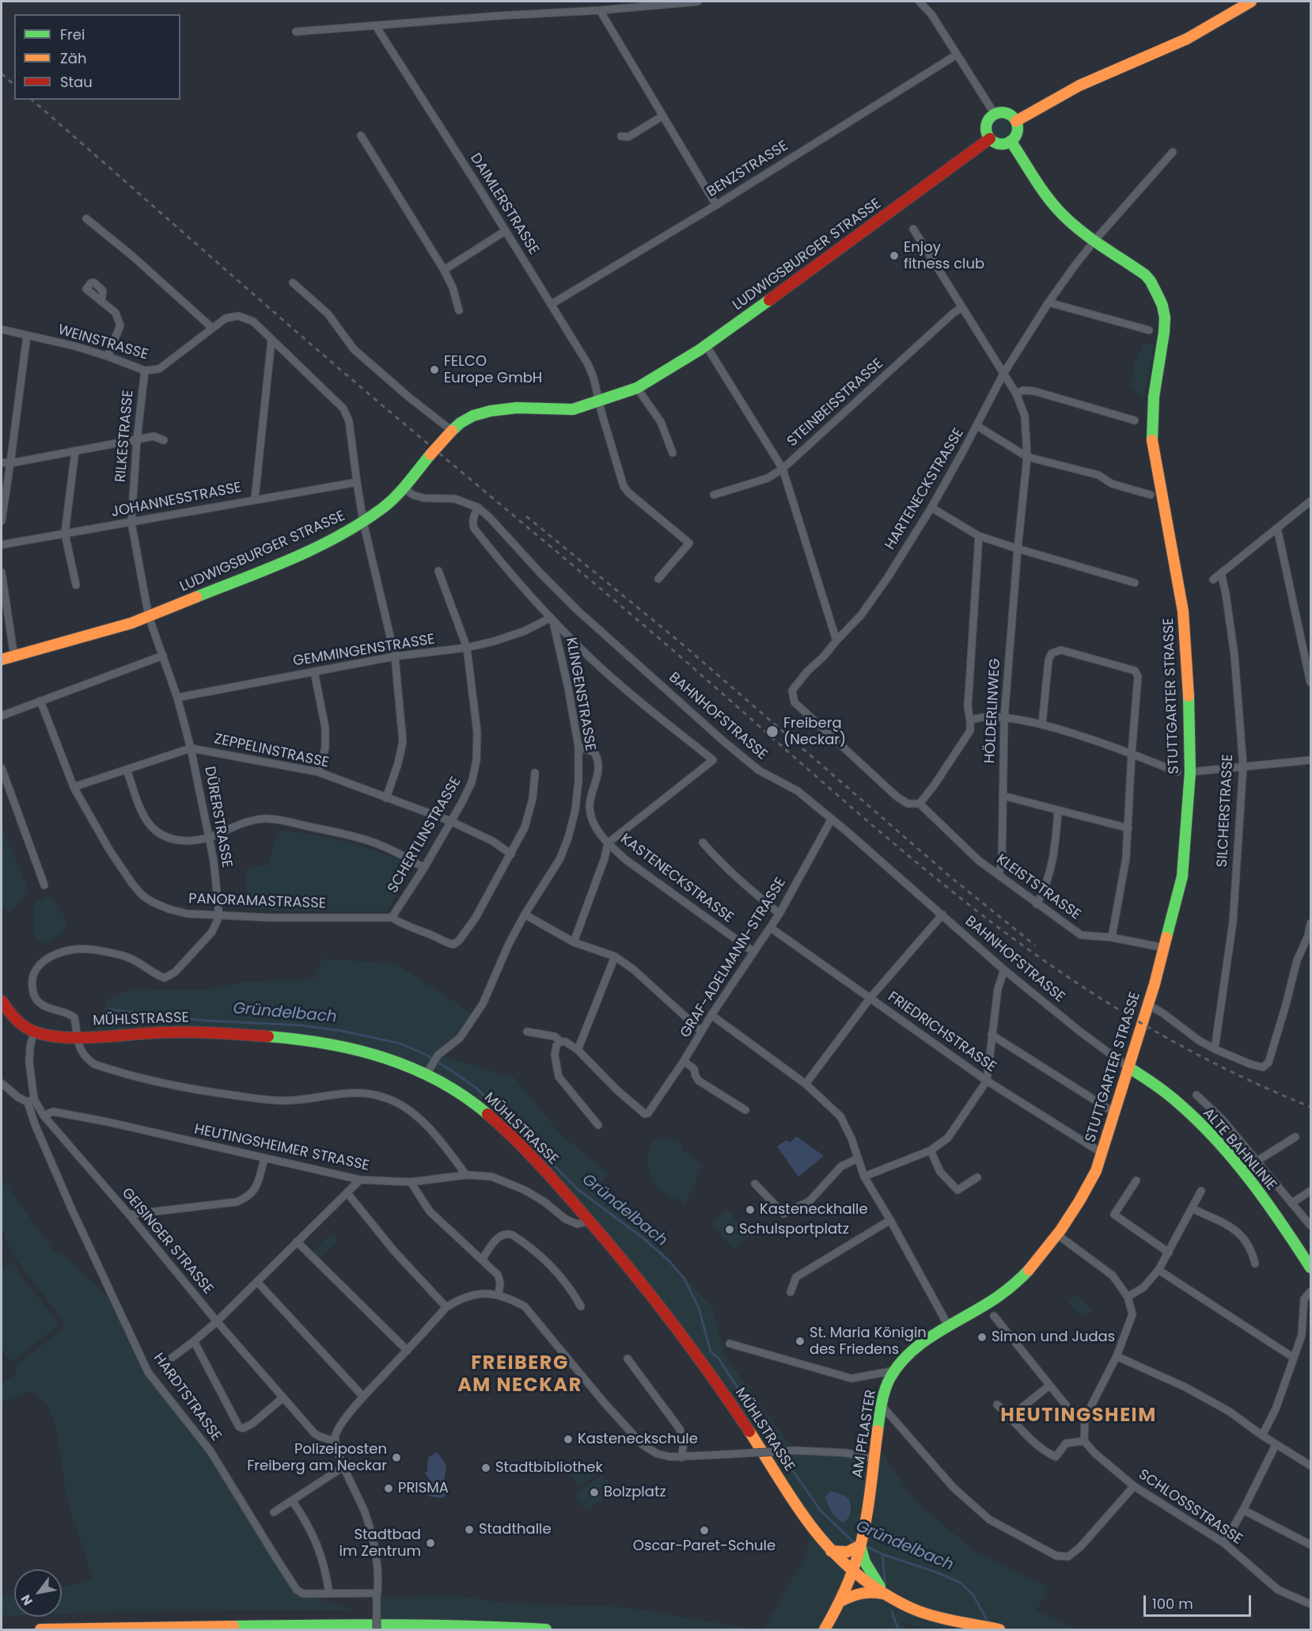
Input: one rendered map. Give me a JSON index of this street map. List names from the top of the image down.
{
  "streets": {
    "main road": [
      "LUDWIGSBURGER STRASSE",
      "STUTTGARTER STRASSE",
      "MÜHLSTRASSE",
      "ALTE BAHNLINIE",
      "AM PFLASTER"
    ],
    "street": [
      "BENZSTRASSE",
      "DAIMLERSTRASSE",
      "WEINSTRASSE",
      "STEINBEISSTRASSE",
      "RILKESTRASSE",
      "HARTENECKSTRASSE",
      "JOHANNESSTRASSE",
      "GEMMINGENSTRASSE",
      "KLINGENSTRASSE",
      "HÖLDERLINWEG",
      "BAHNHOFSTRASSE",
      "ZEPPELINSTRASSE",
      "SILCHERSTRASSE",
      "DÜRERSTRASSE",
      "SCHERTLINSTRASSE",
      "KASTENECKSTRASSE",
      "KLEISTSTRASSE",
      "PANORAMASTRASSE",
      "GRAF-ADELMANN-STRASSE",
      "FRIEDRICHSTRASSE",
      "HEUTINGSHEIMER STRASSE",
      "GEISINGER STRASSE",
      "HARDTSTRASSE",
      "SCHLOSSSTRASSE"
    ]
  },
  "crossings": [
    ["BENZSTRASSE", "DAIMLERSTRASSE"],
    ["DAIMLERSTRASSE", "LUDWIGSBURGER STRASSE"],
    ["LUDWIGSBURGER STRASSE", "RILKESTRASSE"],
    ["LUDWIGSBURGER STRASSE", "STUTTGARTER STRASSE"],
    ["LUDWIGSBURGER STRASSE", "BAHNHOFSTRASSE"],
    ["LUDWIGSBURGER STRASSE", "DÜRERSTRASSE"],
    ["WEINSTRASSE", "RILKESTRASSE"],
    ["RILKESTRASSE", "JOHANNESSTRASSE"],
    ["RILKESTRASSE", "DÜRERSTRASSE"],
    ["HARTENECKSTRASSE", "STUTTGARTER STRASSE"],
    ["HARTENECKSTRASSE", "HÖLDERLINWEG"],
    ["HARTENECKSTRASSE", "KLEISTSTRASSE"],
    ["GEMMINGENSTRASSE", "KLINGENSTRASSE"],
    ["GEMMINGENSTRASSE", "DÜRERSTRASSE"],
    ["GEMMINGENSTRASSE", "SCHERTLINSTRASSE"],
    ["KLINGENSTRASSE", "KASTENECKSTRASSE"],
    ["KLINGENSTRASSE", "MÜHLSTRASSE"],
    ["STUTTGARTER STRASSE", "BAHNHOFSTRASSE"],
    ["STUTTGARTER STRASSE", "KLEISTSTRASSE"],
    ["STUTTGARTER STRASSE", "FRIEDRICHSTRASSE"],
    ["STUTTGARTER STRASSE", "ALTE BAHNLINIE"],
    ["STUTTGARTER STRASSE", "AM PFLASTER"],
    ["HÖLDERLINWEG", "KLEISTSTRASSE"],
    ["BAHNHOFSTRASSE", "GRAF-ADELMANN-STRASSE"],
    ["BAHNHOFSTRASSE", "ALTE BAHNLINIE"],
    ["ZEPPELINSTRASSE", "DÜRERSTRASSE"],
    ["ZEPPELINSTRASSE", "SCHERTLINSTRASSE"],
    ["ZEPPELINSTRASSE", "PANORAMASTRASSE"],
    ["DÜRERSTRASSE", "PANORAMASTRASSE"],
    ["SCHERTLINSTRASSE", "PANORAMASTRASSE"],
    ["KASTENECKSTRASSE", "GRAF-ADELMANN-STRASSE"],
    ["GRAF-ADELMANN-STRASSE", "FRIEDRICHSTRASSE"],
    ["MÜHLSTRASSE", "HEUTINGSHEIMER STRASSE"],
    ["MÜHLSTRASSE", "GEISINGER STRASSE"],
    ["MÜHLSTRASSE", "AM PFLASTER"],
    ["HEUTINGSHEIMER STRASSE", "GEISINGER STRASSE"],
    ["GEISINGER STRASSE", "HARDTSTRASSE"]
  ],
  "districts": ["FREIBERG AM NECKAR", "HEUTINGSHEIM"],
  "water": ["Gründelbach"],
  "places": [
    "Enjoy fitness club",
    "FELCO Europe GmbH",
    "Freiberg (Neckar)",
    "Kasteneckhalle",
    "Schulsportplatz",
    "Simon und Judas",
    "St. Maria Königin des Friedens",
    "Kasteneckschule",
    "Polizeiposten Freiberg am Neckar",
    "Stadtbibliothek",
    "PRISMA",
    "Bolzplatz",
    "Stadthalle",
    "Oscar-Paret-Schule",
    "Stadtbad im Zentrum"
  ],
  "legend": ["Frei", "Zäh", "Stau"],
  "scale_bar": "100 m",
  "north": "bottom left"
}
